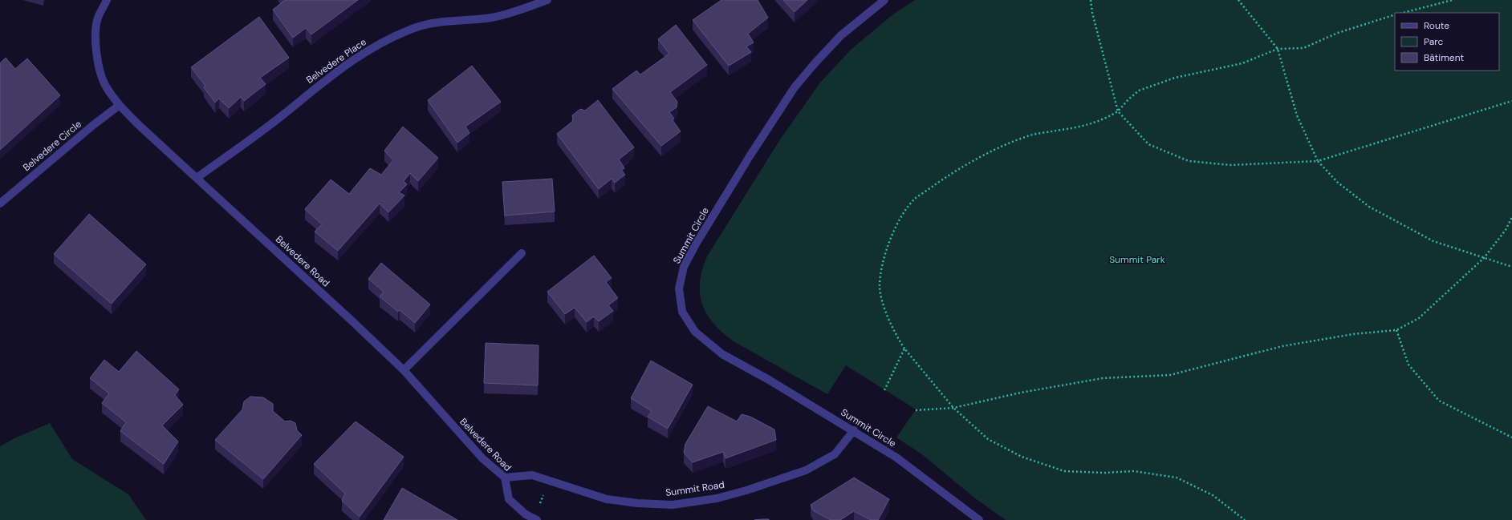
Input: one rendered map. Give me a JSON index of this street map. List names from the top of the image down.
{
  "streets": {
    "street": [
      "Belvedere Place",
      "Belvedere Circle",
      "Summit Circle",
      "Belvedere Road",
      "Summit Road"
    ]
  },
  "crossings": [
    ["Belvedere Place", "Belvedere Road"],
    ["Belvedere Circle", "Belvedere Road"],
    ["Summit Circle", "Summit Road"],
    ["Belvedere Road", "Summit Road"]
  ],
  "parks": ["Summit Park"],
  "legend": ["Route", "Parc", "Bâtiment"]
}
